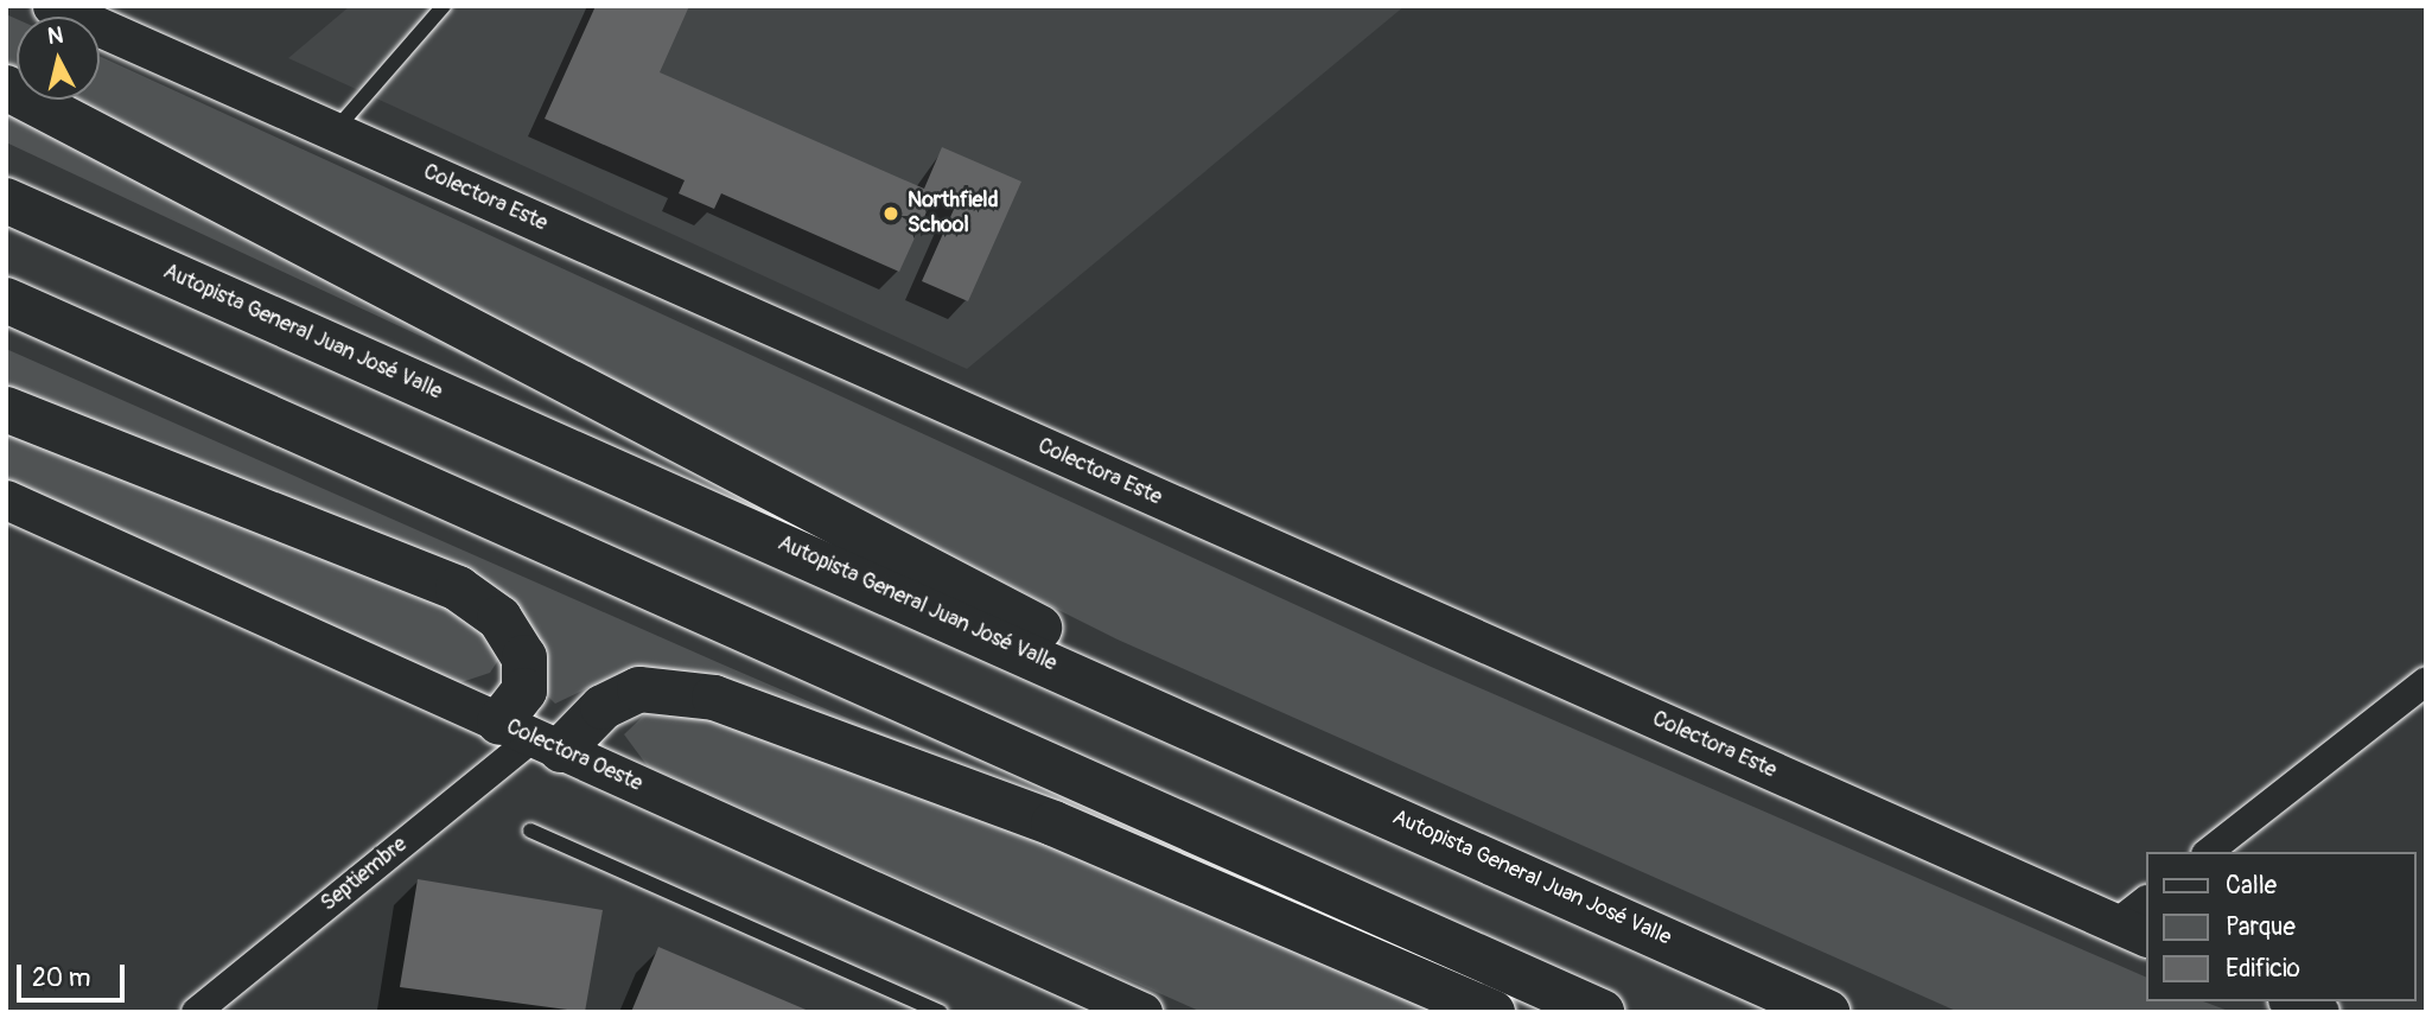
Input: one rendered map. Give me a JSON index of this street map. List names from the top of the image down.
{
  "streets": {
    "highway": ["Autopista General Juan José Valle"],
    "street": ["Colectora Este", "Colectora Oeste", "Septiembre"]
  },
  "crossings": [
    ["Colectora Oeste", "Septiembre"]
  ],
  "places": ["Northfield School"],
  "legend": ["Calle", "Parque", "Edificio"],
  "scale_bar": "20 m",
  "north": "top"
}
